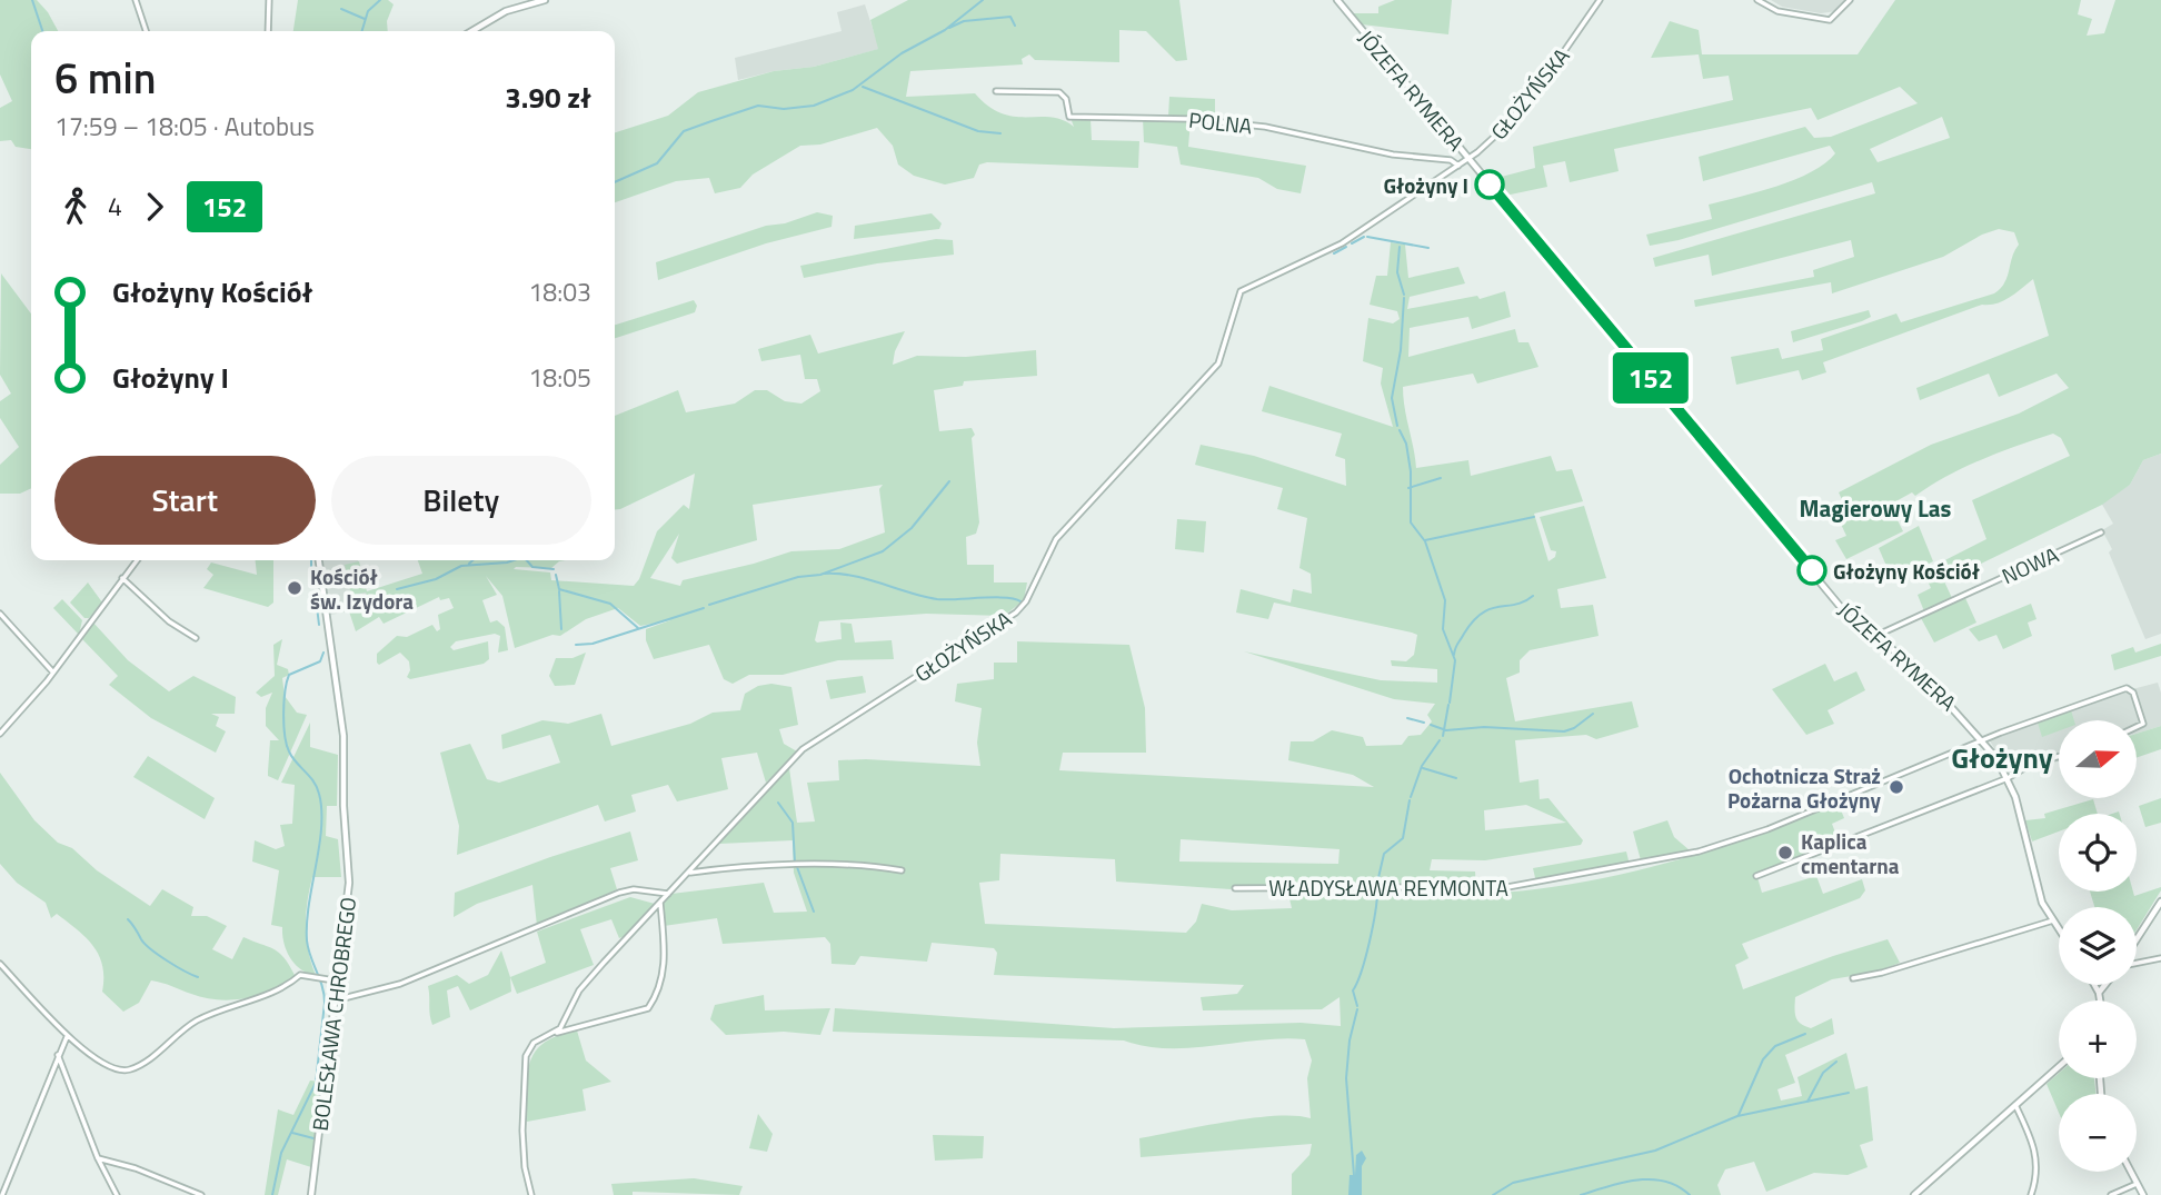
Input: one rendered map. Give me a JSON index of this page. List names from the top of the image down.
{
  "streets": {
    "street": [
      "JÓZEFA RYMERA",
      "GŁOŻYŃSKA",
      "POLNA",
      "NOWA",
      "WŁADYSŁAWA REYMONTA",
      "BOLESŁAWA CHROBREGO"
    ]
  },
  "crossings": [
    ["JÓZEFA RYMERA", "GŁOŻYŃSKA"],
    ["JÓZEFA RYMERA", "NOWA"],
    ["JÓZEFA RYMERA", "WŁADYSŁAWA REYMONTA"],
    ["GŁOŻYŃSKA", "POLNA"]
  ],
  "districts": ["Magierowy Las", "Głożyny"],
  "places": [
    "Głożyny I",
    "Głożyny Kościół",
    "Kościół św. Izydora",
    "Ochotnicza Straż Pożarna Głożyny",
    "Kaplica cmentarna"
  ],
  "lines": ["bus line 152"],
  "north": "right",
  "page": {
    "on_map": "152",
    "heading": ["6 min", "17:59 – 18:05 · Autobus", "3.90 zł"],
    "legs": ["4", "152"],
    "list": [
      {
        "name": "Głożyny Kościół",
        "value": "18:03"
      },
      {
        "name": "Głożyny I",
        "value": "18:05"
      }
    ],
    "buttons": ["Start", "Bilety"],
    "map_buttons": ["+", "−"]
  }
}
